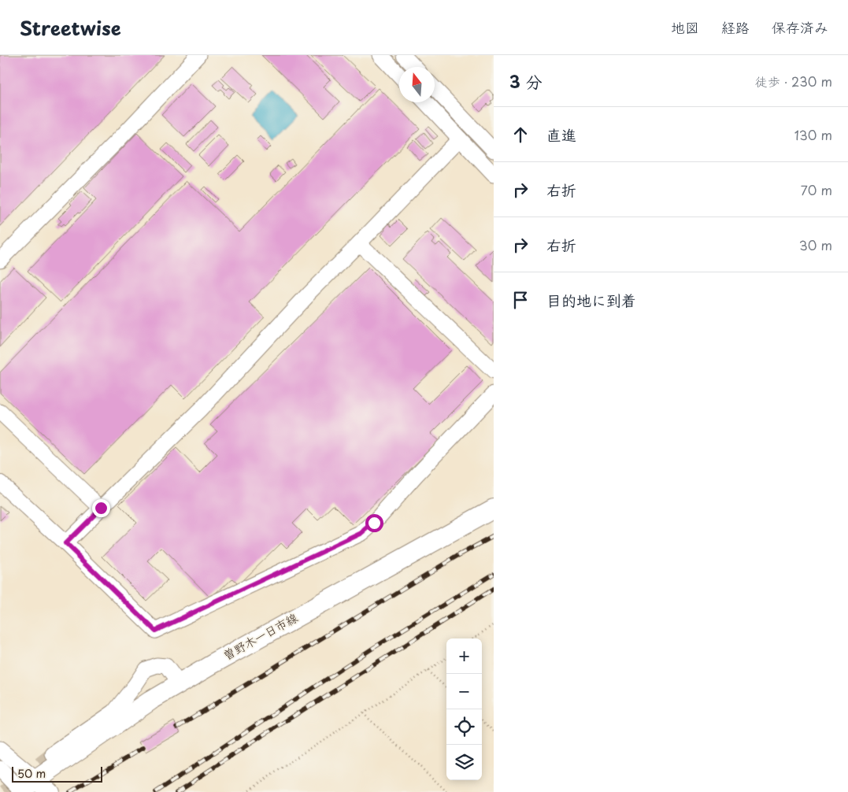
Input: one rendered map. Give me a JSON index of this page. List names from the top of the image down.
{
  "streets": {
    "main road": ["曽野木一日市線"]
  },
  "scale_bar": "50 m",
  "north": "top",
  "page": {
    "header": "Streetwise",
    "nav": ["地図", "経路", "保存済み"],
    "heading": ["3 分", "徒歩 · 230 m"],
    "list": [
      ["直進", "130 m"],
      ["右折", "70 m"],
      ["右折", "30 m"],
      "目的地に到着"
    ],
    "map_buttons": ["+", "−"],
    "scale": "50 m"
  }
}
